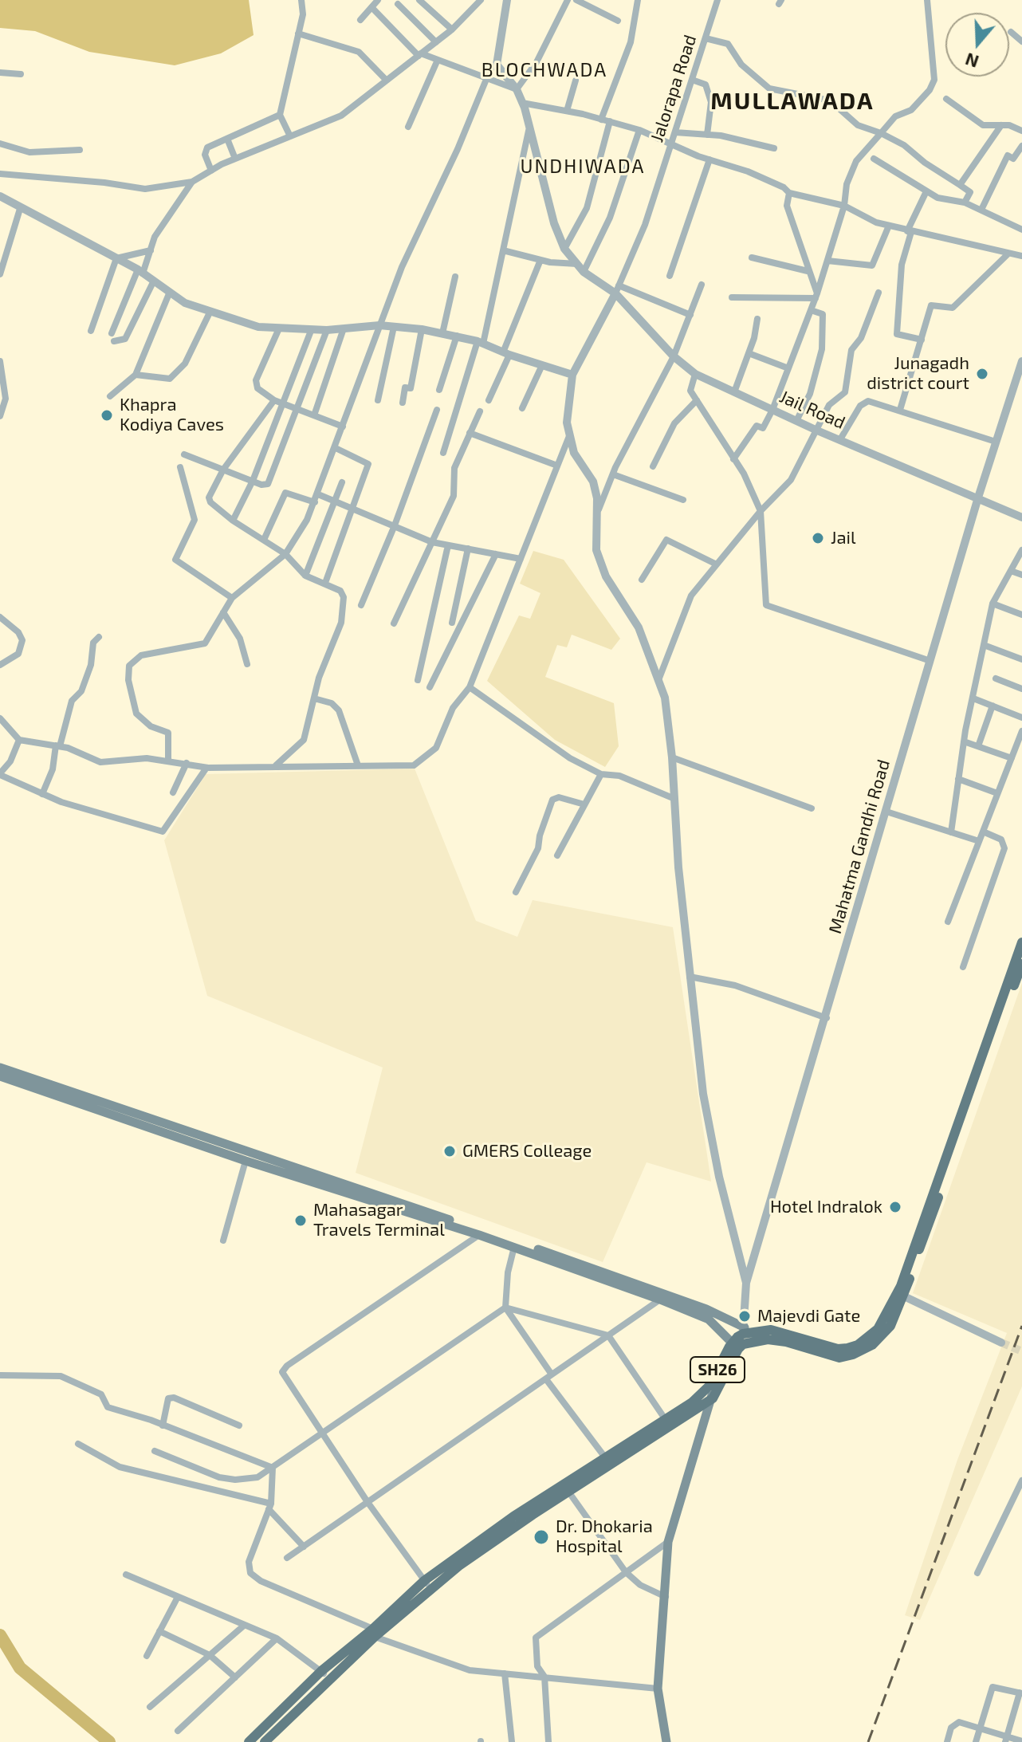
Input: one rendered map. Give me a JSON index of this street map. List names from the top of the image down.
{
  "streets": {
    "main road": ["SH26"],
    "street": ["Jalorapa Road", "Jail Road", "Mahatma Gandhi Road"]
  },
  "crossings": [
    ["Jalorapa Road", "Jail Road"],
    ["Jail Road", "Mahatma Gandhi Road"],
    ["Mahatma Gandhi Road", "SH26"]
  ],
  "districts": ["BLOCHWADA", "MULLAWADA", "UNDHIWADA"],
  "places": [
    "Junagadh district court",
    "Khapra Kodiya Caves",
    "Jail",
    "GMERS Colleage",
    "Hotel Indralok",
    "Mahasagar Travels Terminal",
    "Majevdi Gate",
    "Dr. Dhokaria Hospital"
  ],
  "north": "bottom"
}
